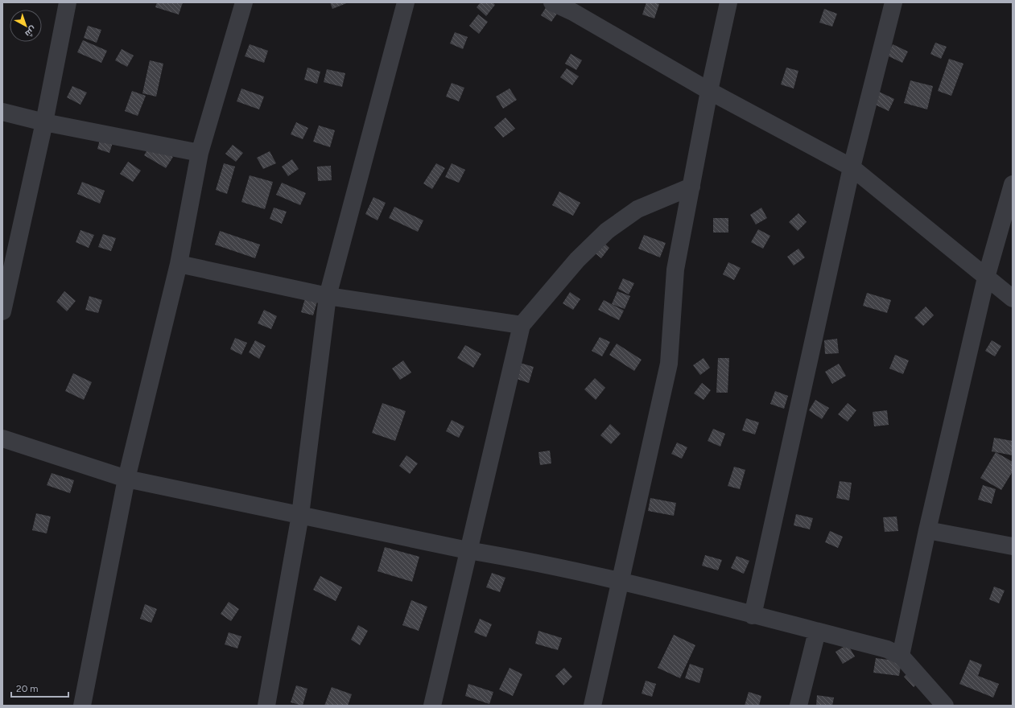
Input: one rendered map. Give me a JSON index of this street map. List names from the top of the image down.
{
  "scale_bar": "20 m",
  "north": "bottom right"
}
